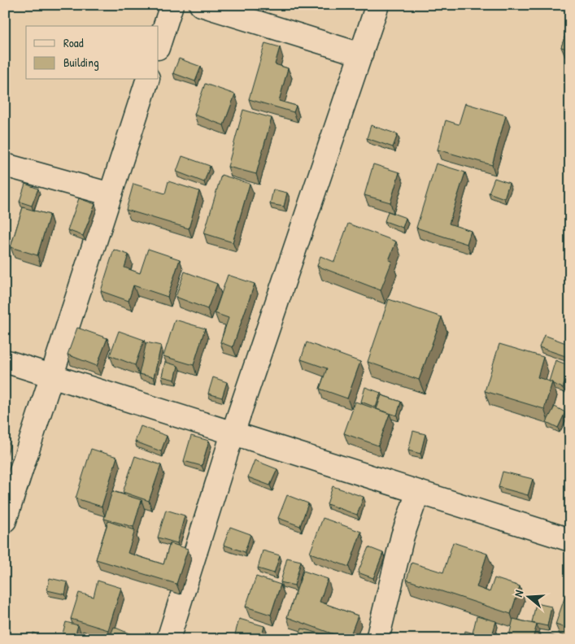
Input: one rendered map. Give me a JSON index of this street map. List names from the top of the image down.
{
  "legend": ["Road", "Building"],
  "north": "left"
}
